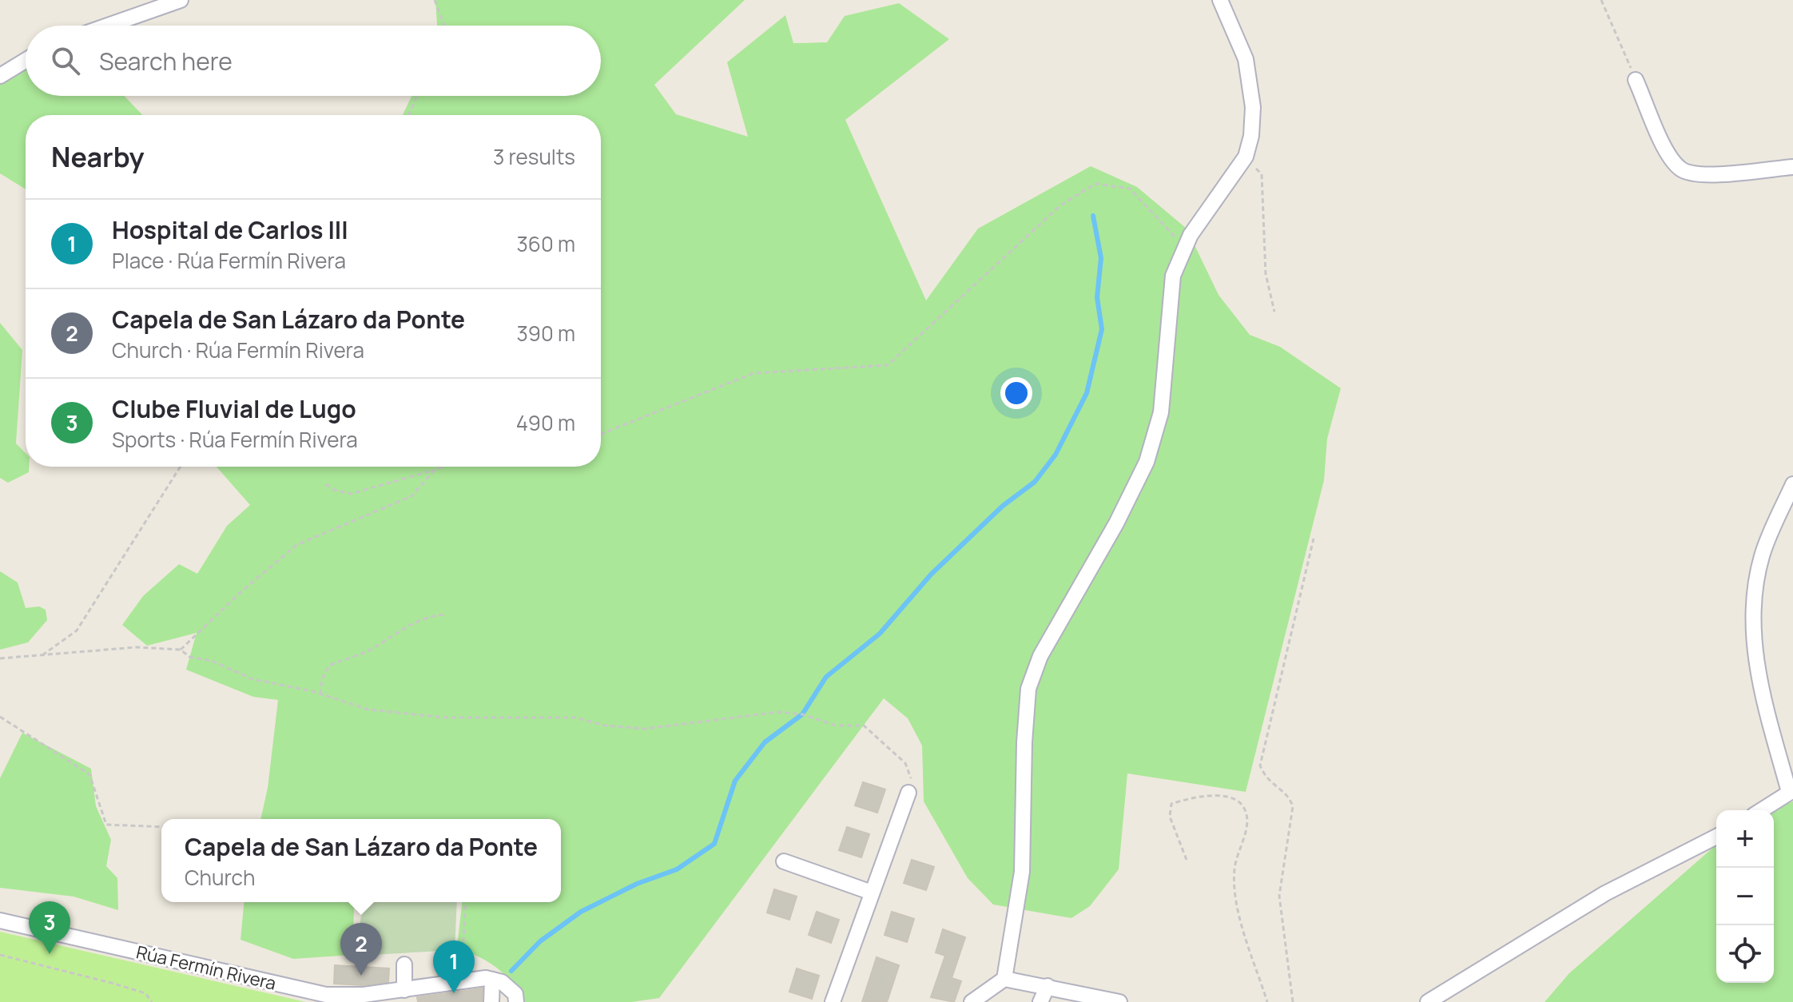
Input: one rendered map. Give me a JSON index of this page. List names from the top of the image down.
{
  "streets": {
    "street": ["Rúa Fermín Rivera"]
  },
  "page": {
    "search": "Search here",
    "heading": ["Nearby", "3 results"],
    "list": [
      {
        "mark": "1",
        "name": "Hospital de Carlos III",
        "note": "Place · Rúa Fermín Rivera",
        "value": "360 m"
      },
      {
        "mark": "2",
        "name": "Capela de San Lázaro da Ponte",
        "note": "Church · Rúa Fermín Rivera",
        "value": "390 m"
      },
      {
        "mark": "3",
        "name": "Clube Fluvial de Lugo",
        "note": "Sports · Rúa Fermín Rivera",
        "value": "490 m"
      }
    ],
    "map_buttons": ["+", "−"],
    "popup": ["Capela de San Lázaro da Ponte", "Church"],
    "pins": ["3", "2", "1"]
  }
}
